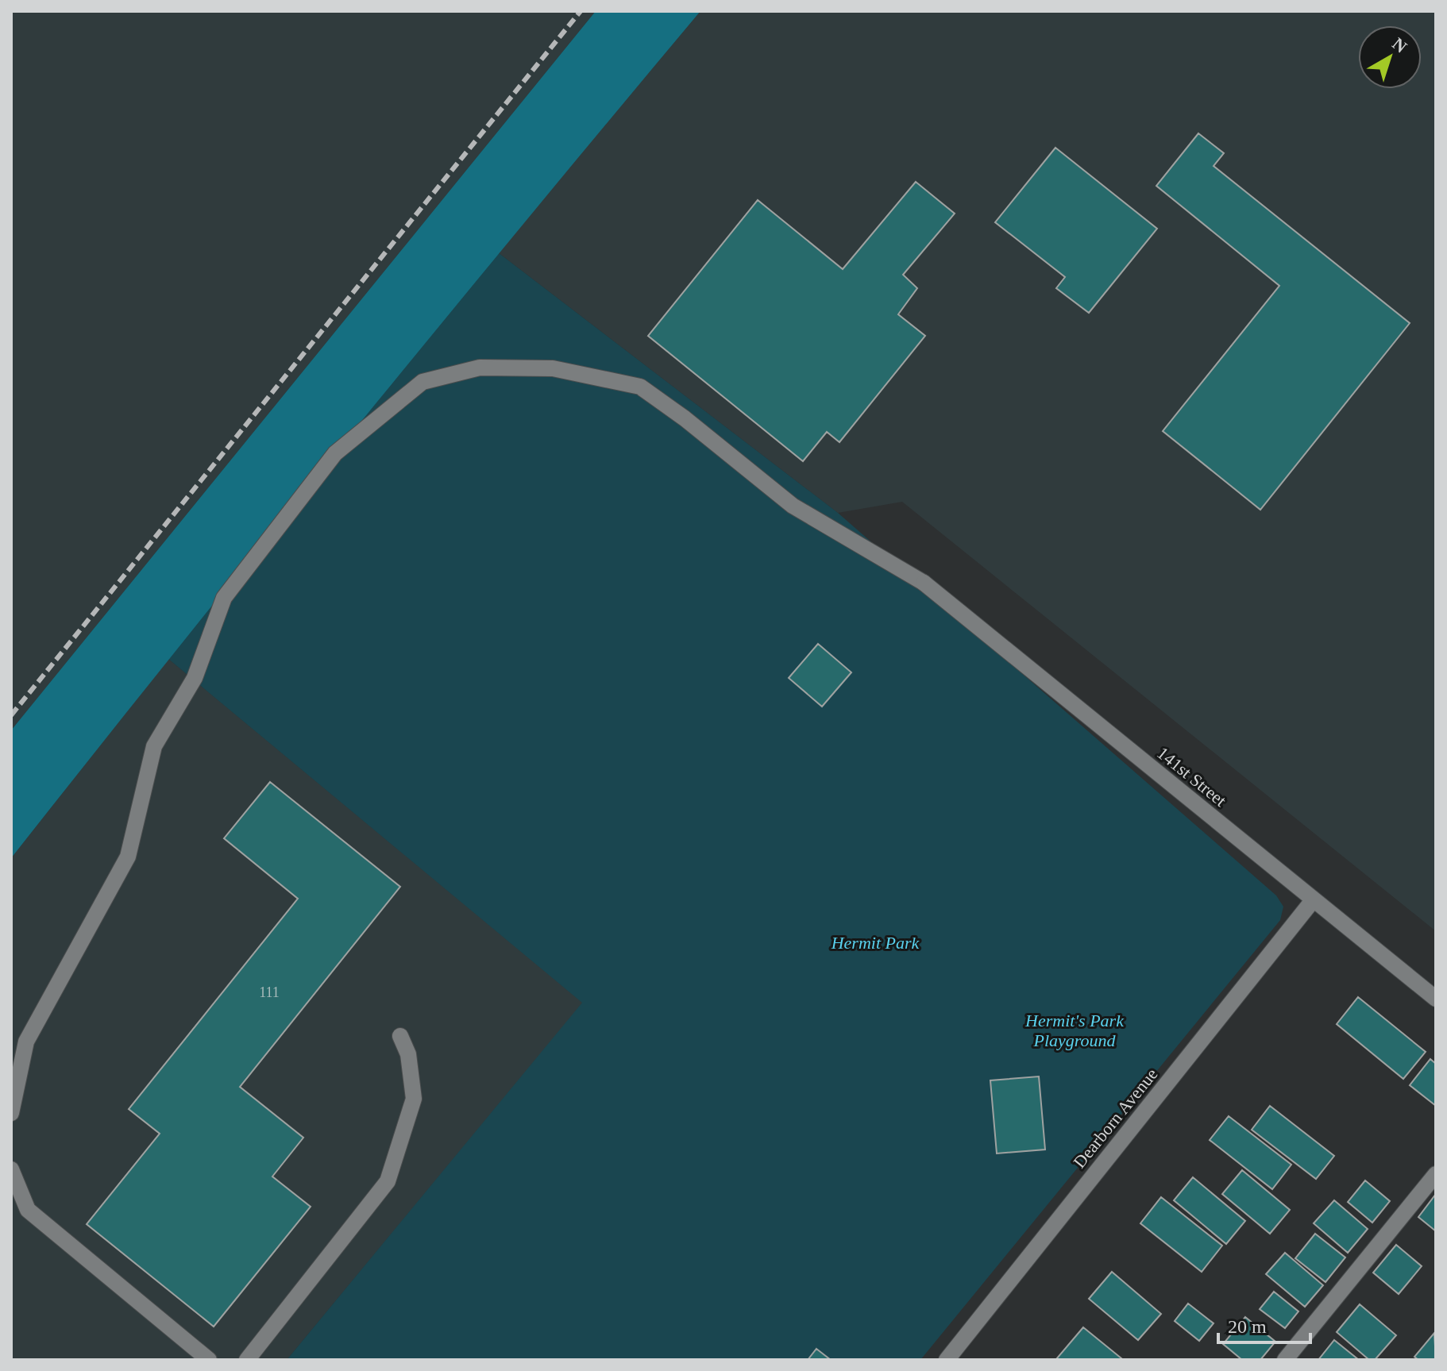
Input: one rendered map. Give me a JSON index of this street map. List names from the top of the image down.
{
  "streets": {
    "street": ["141st Street", "Dearborn Avenue"]
  },
  "crossings": [
    ["141st Street", "Dearborn Avenue"]
  ],
  "parks": ["Hermit Park", "Hermit's Park Playground"],
  "house_numbers": ["111"],
  "scale_bar": "20 m",
  "north": "top right"
}
